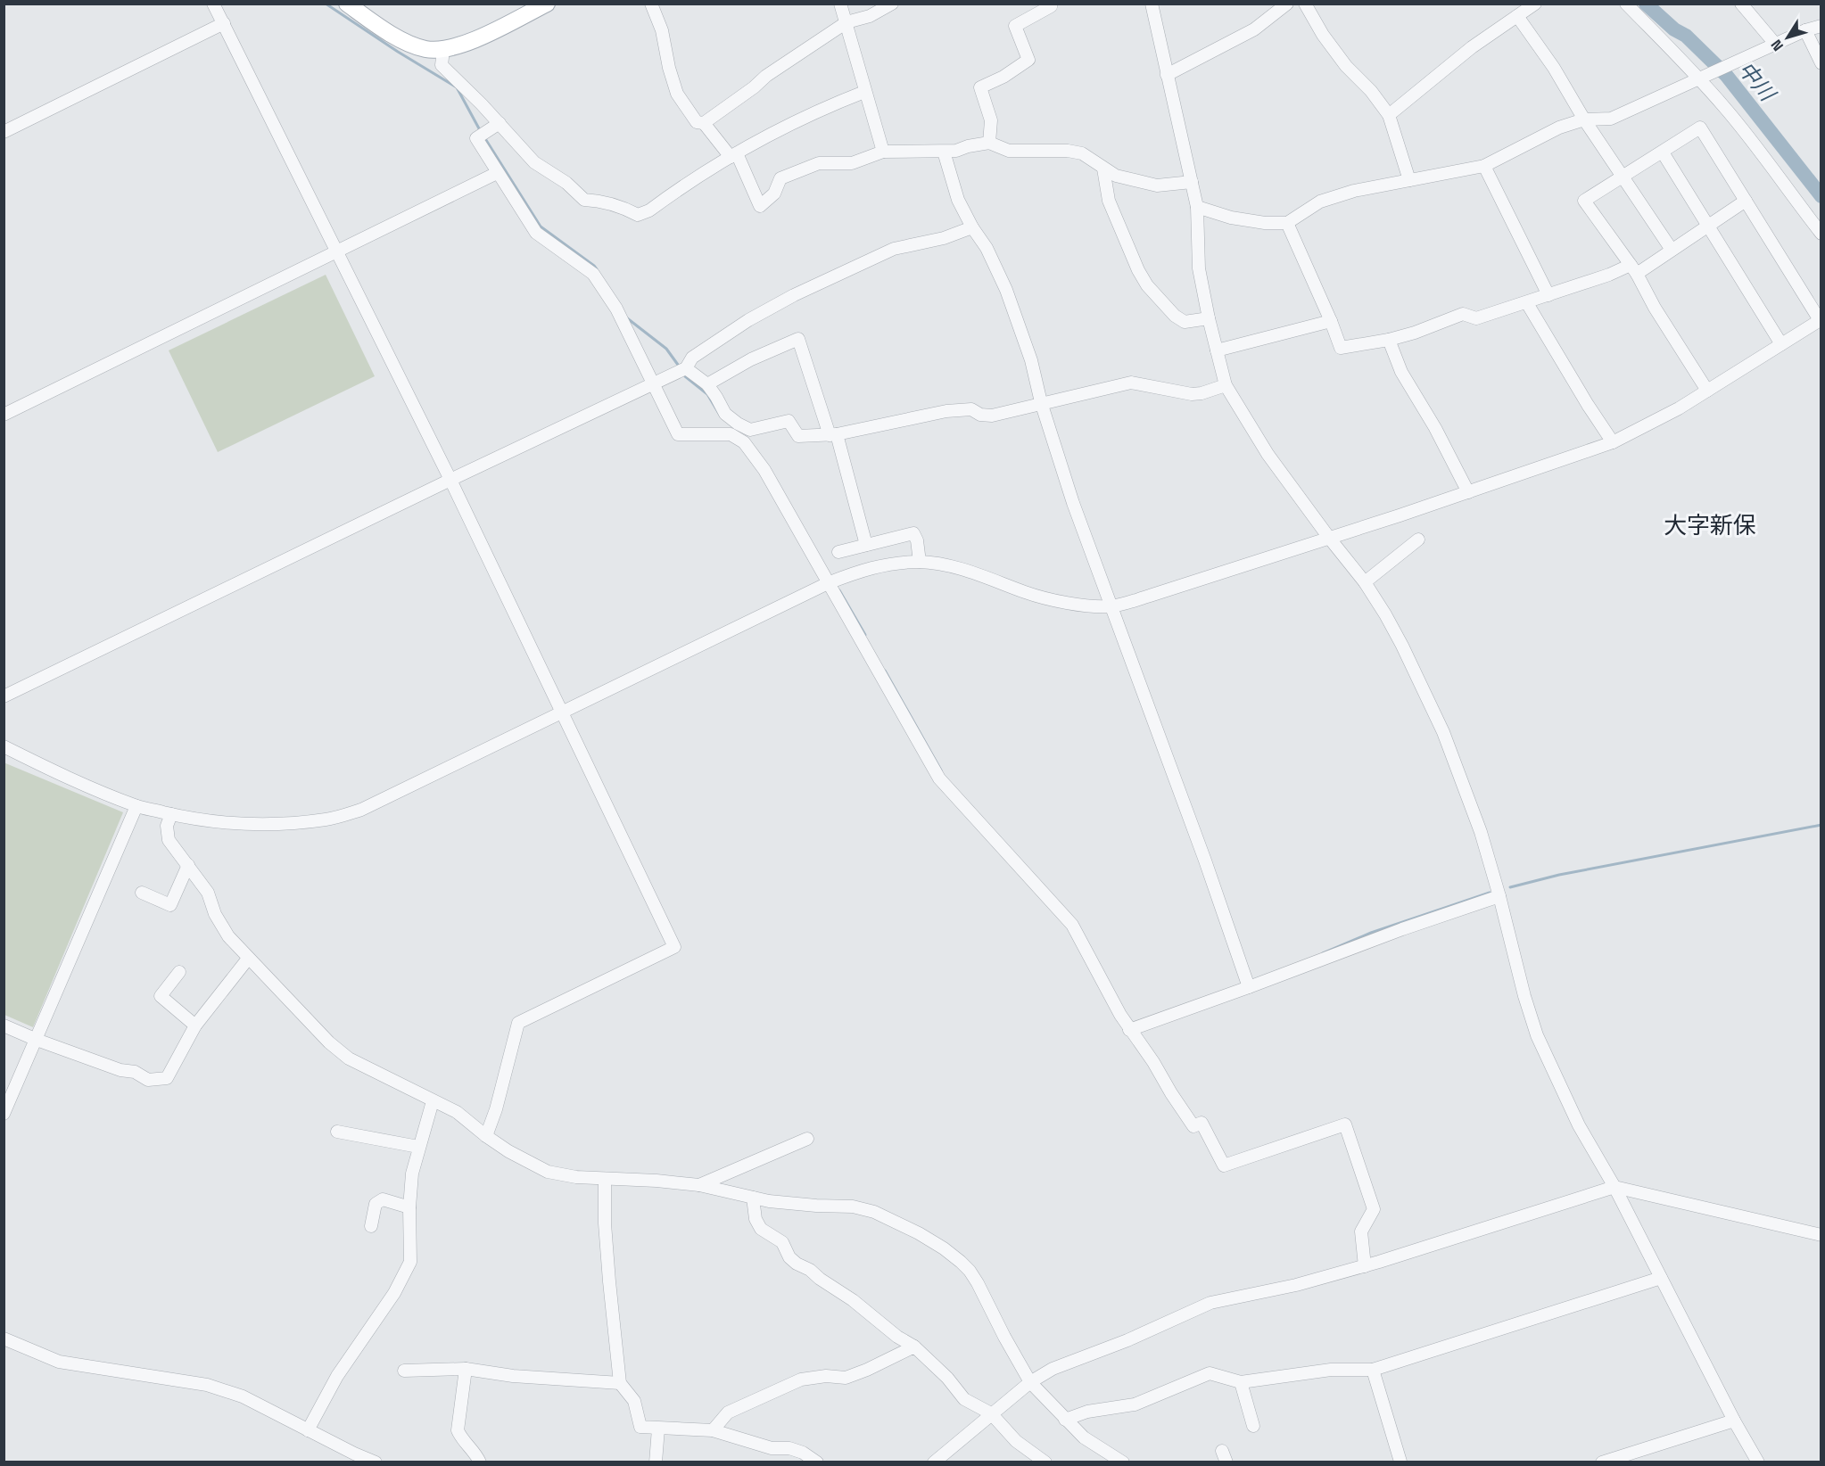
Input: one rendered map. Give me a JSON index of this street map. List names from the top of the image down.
{
  "districts": ["大字新保"],
  "water": ["中川"],
  "north": "bottom left"
}
